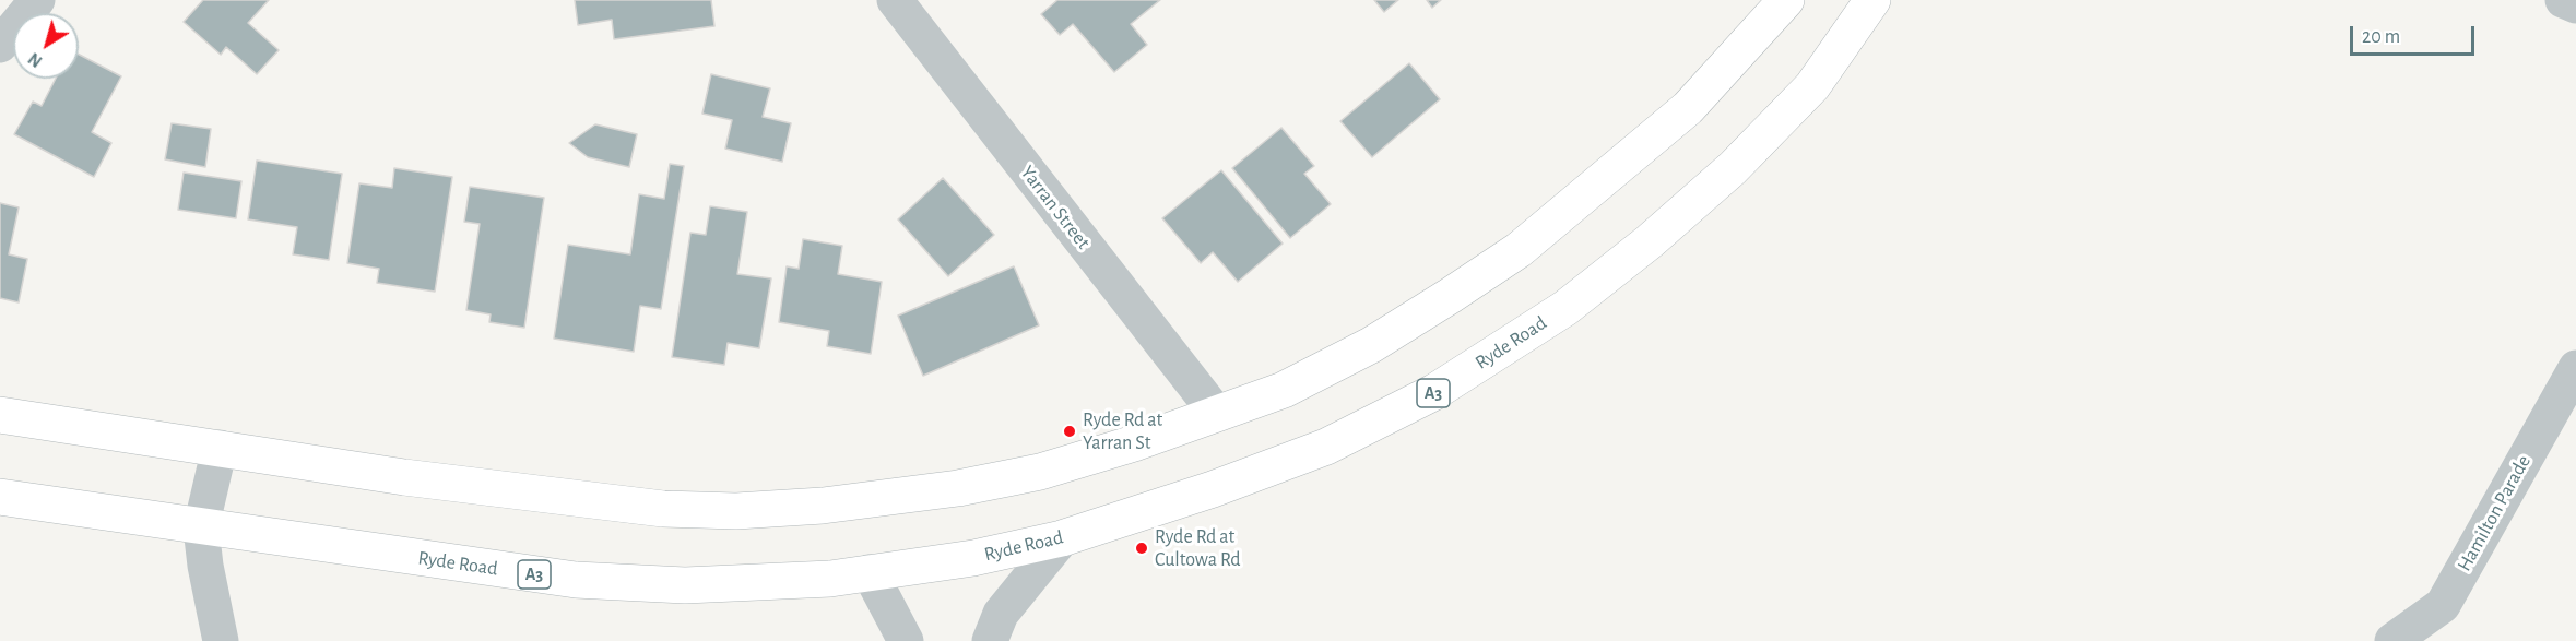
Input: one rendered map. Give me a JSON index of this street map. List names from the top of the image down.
{
  "streets": {
    "highway": ["Ryde Road", "A3"],
    "street": ["Yarran Street", "Hamilton Parade"]
  },
  "places": ["Ryde Rd at Yarran St", "Ryde Rd at Cultowa Rd"],
  "scale_bar": "20 m",
  "north": "bottom left"
}
